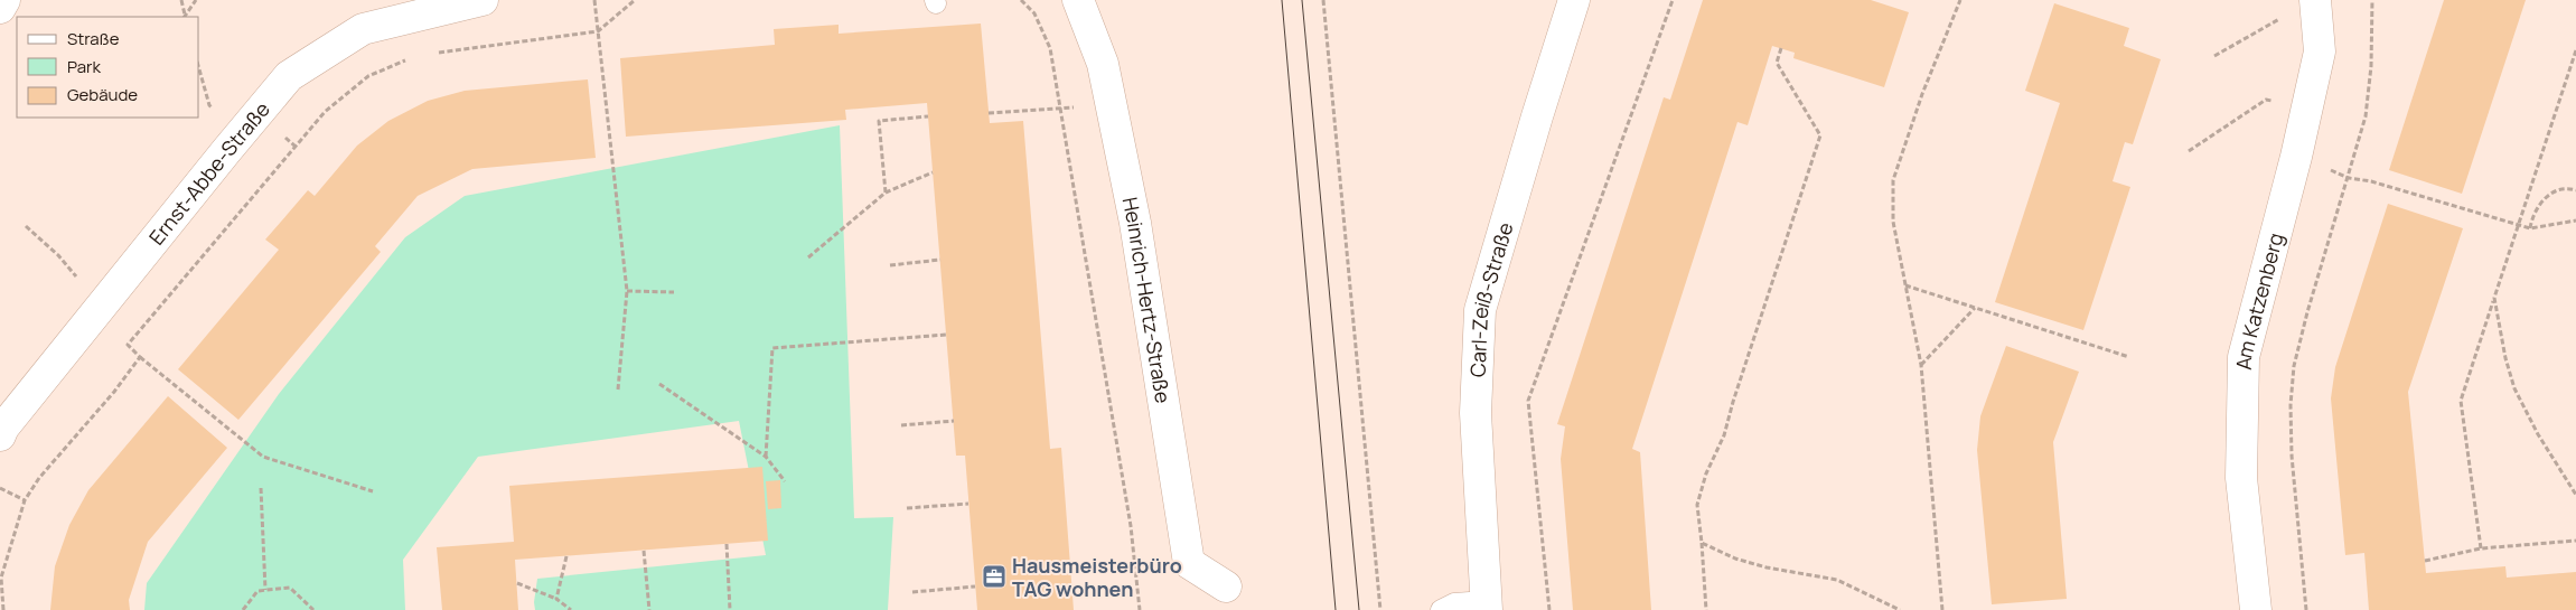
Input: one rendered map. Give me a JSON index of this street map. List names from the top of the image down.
{
  "streets": {
    "street": [
      "Ernst-Abbe-Straße",
      "Carl-Zeiß-Straße",
      "Heinrich-Hertz-Straße",
      "Am Katzenberg"
    ]
  },
  "places": {
    "office": ["Hausmeisterbüro TAG wohnen"]
  },
  "legend": ["Straße", "Park", "Gebäude"]
}
